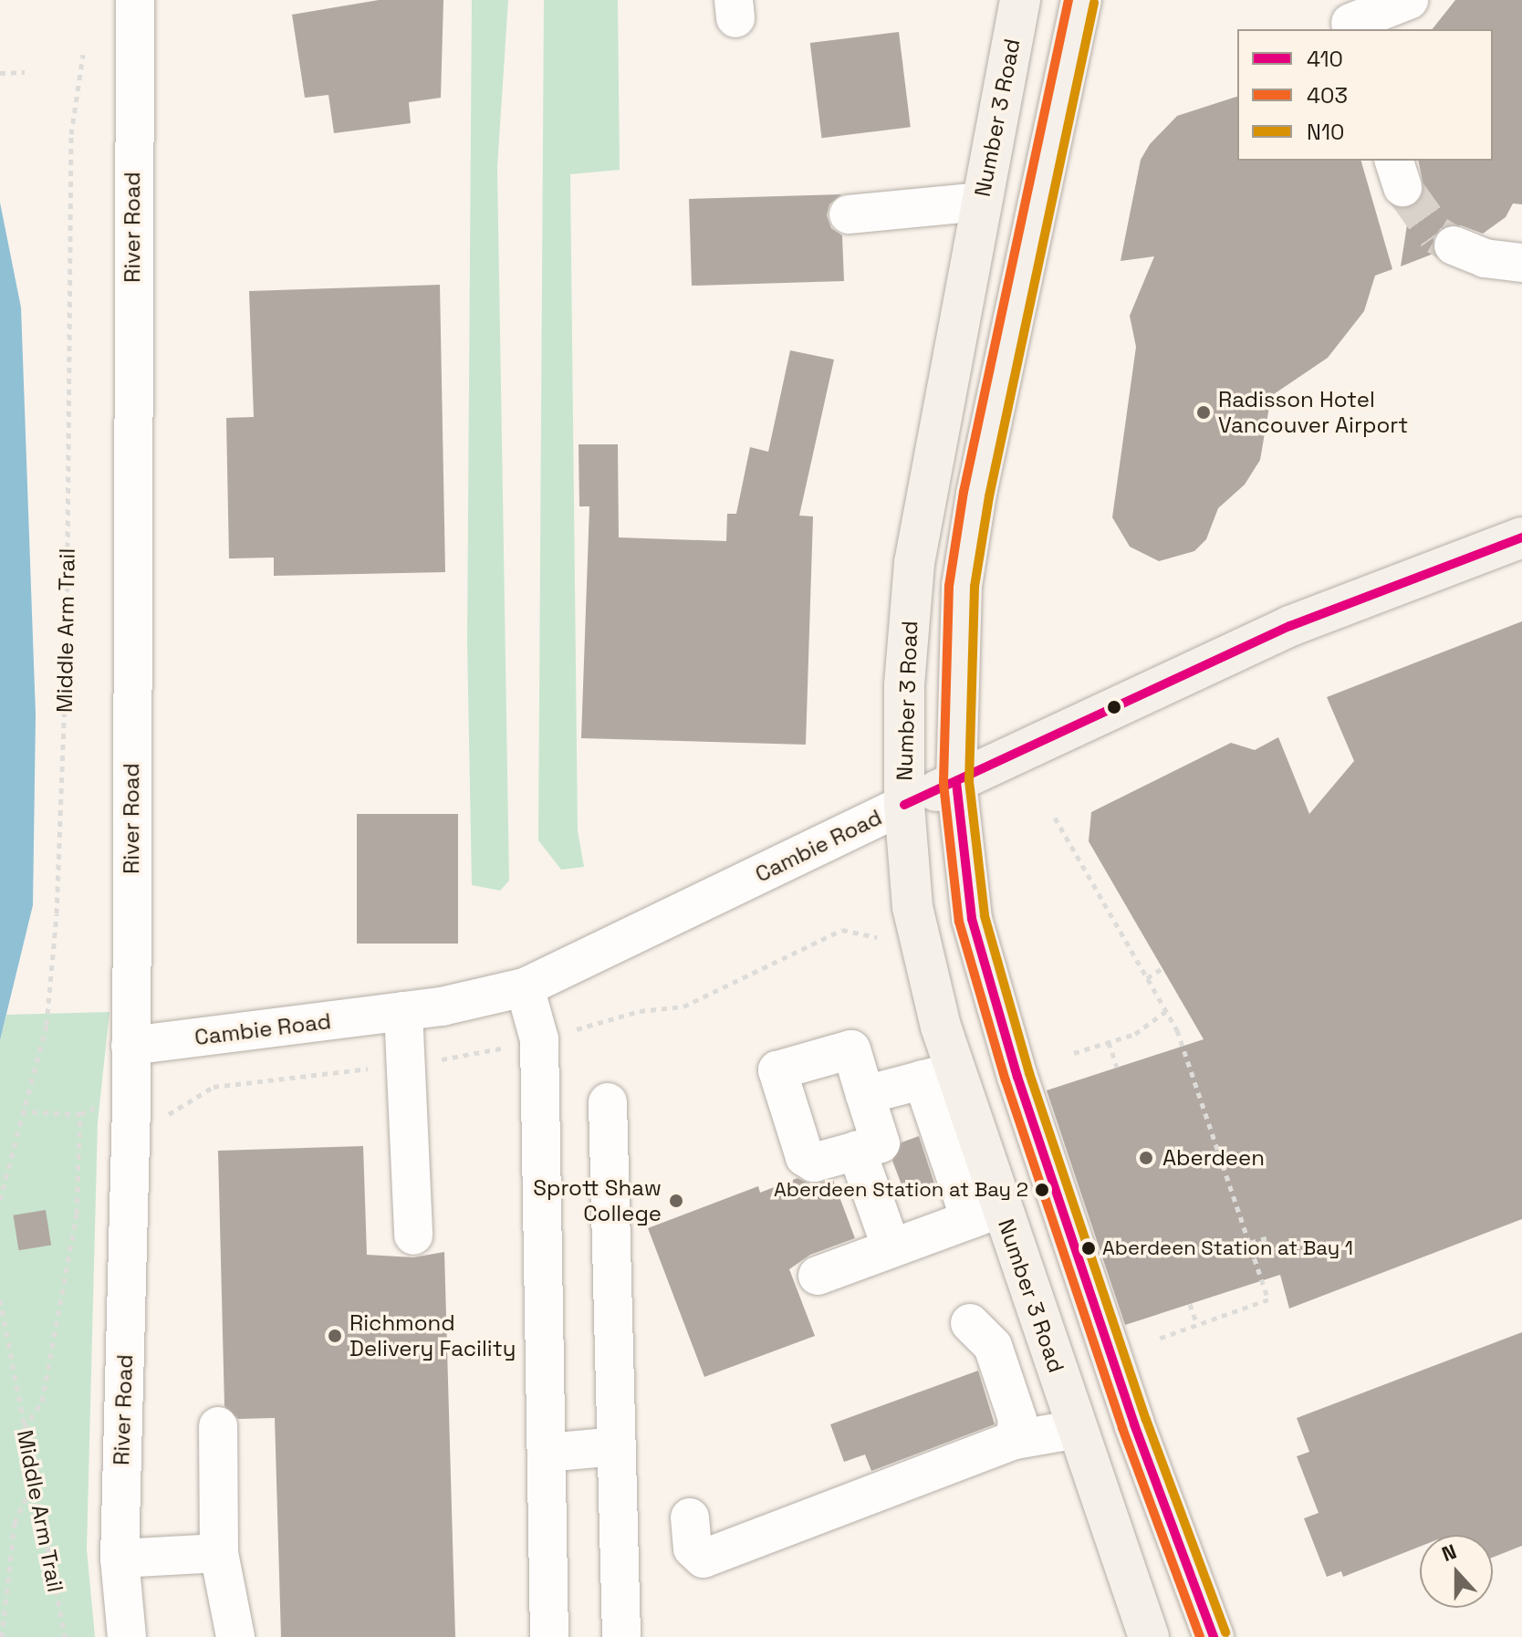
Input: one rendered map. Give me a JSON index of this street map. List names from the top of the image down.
{
  "streets": {
    "main road": ["Number 3 Road", "Cambie Road"],
    "street": ["River Road"],
    "path": ["Middle Arm Trail"]
  },
  "crossings": [
    ["Number 3 Road", "Cambie Road"],
    ["River Road", "Cambie Road"]
  ],
  "places": [
    "Radisson Hotel Vancouver Airport",
    "Aberdeen",
    "Aberdeen Station at Bay 2",
    "Sprott Shaw College",
    "Aberdeen Station at Bay 1",
    "Richmond Delivery Facility"
  ],
  "lines": ["transit line 403", "transit line N10", "transit line 410"],
  "legend": ["410", "403", "N10"],
  "north": "top"
}
